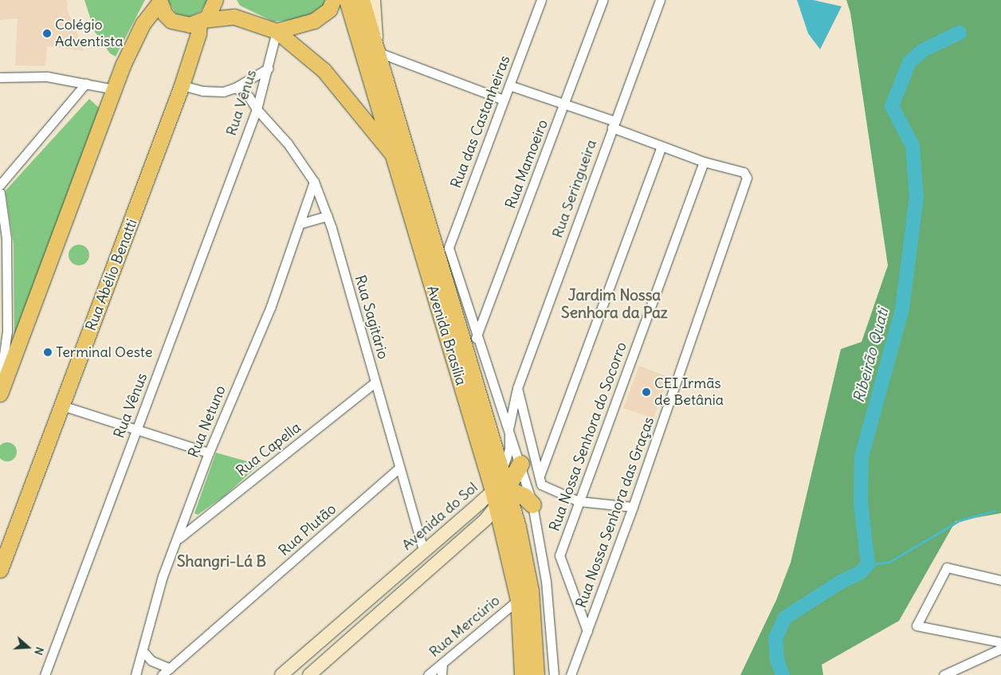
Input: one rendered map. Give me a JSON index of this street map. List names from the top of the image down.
{
  "streets": {
    "highway": ["Avenida Brasília"],
    "main road": ["Rua Abélio Benatti"],
    "street": [
      "Rua Vênus",
      "Rua das Castanheiras",
      "Rua Mamoeiro",
      "Rua Seringueira",
      "Rua Sagitário",
      "Rua Netuno",
      "Rua Nossa Senhora do Socorro",
      "Rua Capella",
      "Rua Nossa Senhora das Graças",
      "Avenida do Sol",
      "Rua Plutão",
      "Rua Mercúrio"
    ]
  },
  "crossings": [
    ["Rua Vênus", "Rua Sagitário"],
    ["Rua das Castanheiras", "Avenida Brasília"],
    ["Rua Mamoeiro", "Avenida Brasília"],
    ["Rua Seringueira", "Avenida Brasília"],
    ["Rua Sagitário", "Rua Netuno"],
    ["Rua Sagitário", "Rua Capella"],
    ["Rua Sagitário", "Avenida do Sol"],
    ["Rua Sagitário", "Rua Plutão"],
    ["Avenida Brasília", "Avenida do Sol"],
    ["Avenida Brasília", "Rua Mercúrio"],
    ["Rua Netuno", "Rua Capella"],
    ["Rua Nossa Senhora do Socorro", "Rua Nossa Senhora das Graças"]
  ],
  "districts": ["Jardim Nossa Senhora da Paz", "Shangri-Lá B"],
  "water": ["Ribeirão Quati"],
  "places": ["Colégio Adventista", "Terminal Oeste", "CEI Irmãs de Betânia"],
  "north": "right"
}
